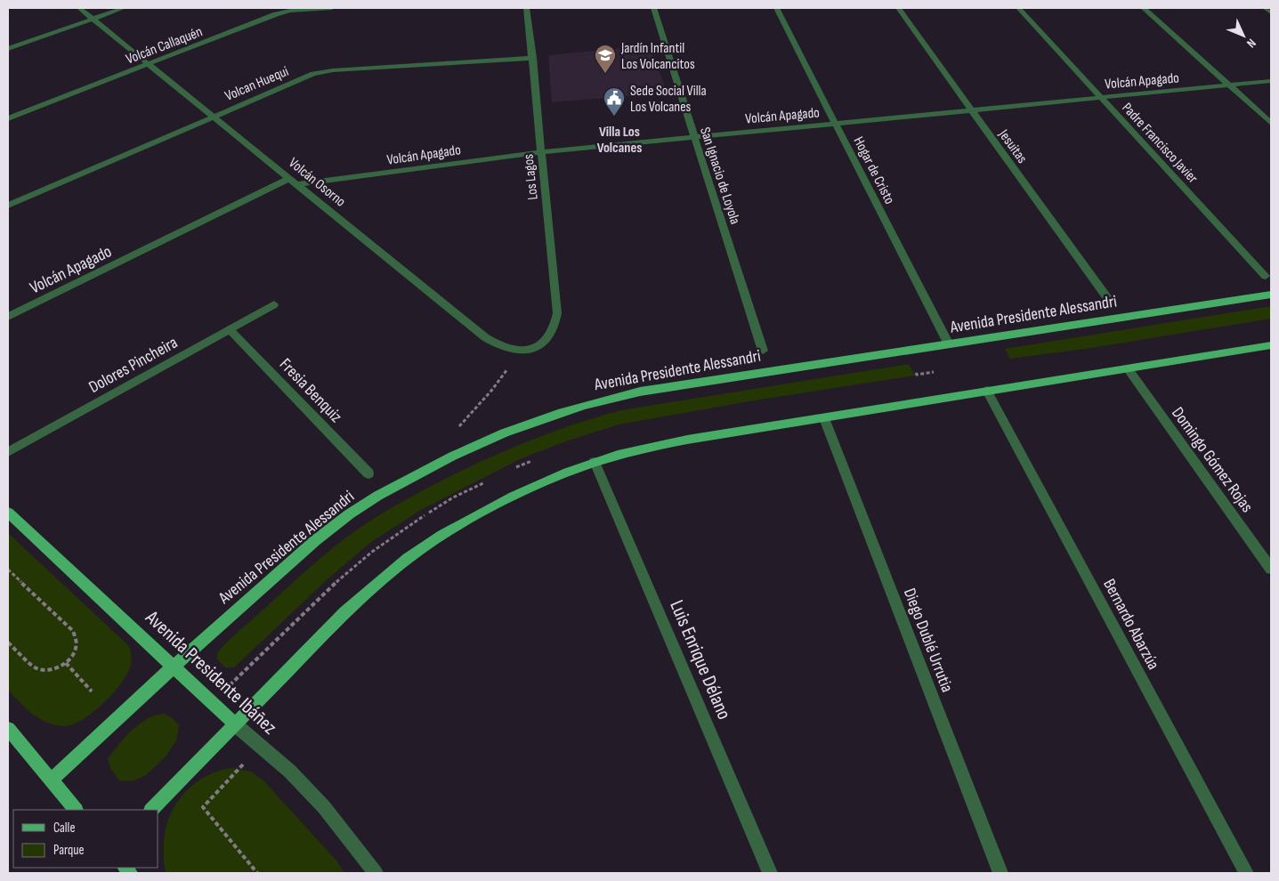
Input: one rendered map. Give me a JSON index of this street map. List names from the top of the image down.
{
  "streets": {
    "main road": ["Avenida Presidente Alessandri", "Avenida Presidente Ibáñez"],
    "street": [
      "Volcán Callaquén",
      "Volcán Apagado",
      "Volcan Huequi",
      "Padre Francisco Javier",
      "Jesuitas",
      "Hogar de Cristo",
      "San Ignacio de Loyola",
      "Los Lagos",
      "Volcán Osorno",
      "Dolores Pincheira",
      "Fresia Benquiz",
      "Domingo Gómez Rojas",
      "Bernardo Abarzúa",
      "Diego Dublé Urrutia",
      "Luis Enrique Délano"
    ]
  },
  "crossings": [
    ["Volcán Callaquén", "Volcán Osorno"],
    ["Volcán Apagado", "Padre Francisco Javier"],
    ["Volcán Apagado", "Jesuitas"],
    ["Volcán Apagado", "Hogar de Cristo"],
    ["Volcán Apagado", "San Ignacio de Loyola"],
    ["Volcán Apagado", "Los Lagos"],
    ["Volcán Apagado", "Volcán Osorno"],
    ["Volcan Huequi", "Los Lagos"],
    ["Volcan Huequi", "Volcán Osorno"],
    ["Hogar de Cristo", "Avenida Presidente Alessandri"],
    ["Los Lagos", "Volcán Osorno"],
    ["Avenida Presidente Alessandri", "Avenida Presidente Ibáñez"],
    ["Dolores Pincheira", "Fresia Benquiz"]
  ],
  "districts": ["Villa Los Volcanes"],
  "places": {
    "school or university": ["Jardín Infantil Los Volcancitos"],
    "public building": ["Sede Social Villa Los Volcanes"]
  },
  "legend": ["Calle", "Parque"],
  "north": "bottom right"
}
